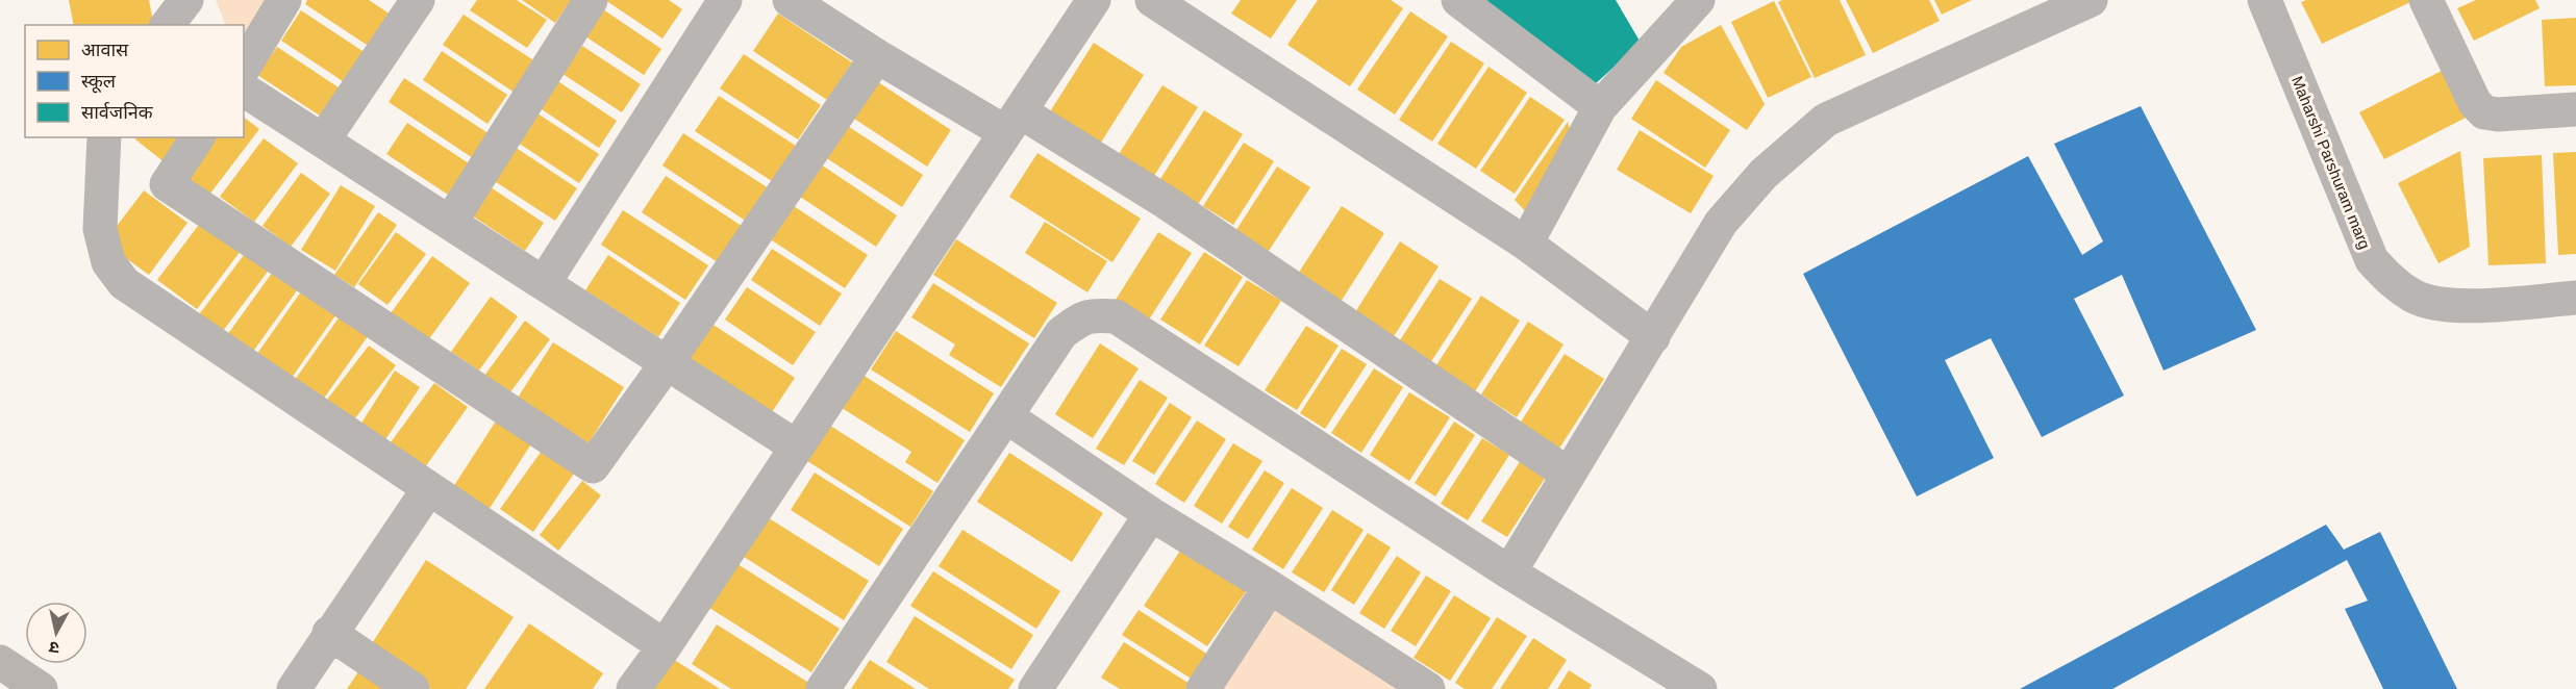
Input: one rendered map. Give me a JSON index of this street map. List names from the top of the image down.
{
  "streets": {
    "street": ["Maharshi Parshuram marg"]
  },
  "legend": ["आवास", "स्कूल", "सार्वजनिक"],
  "north": "bottom"
}
